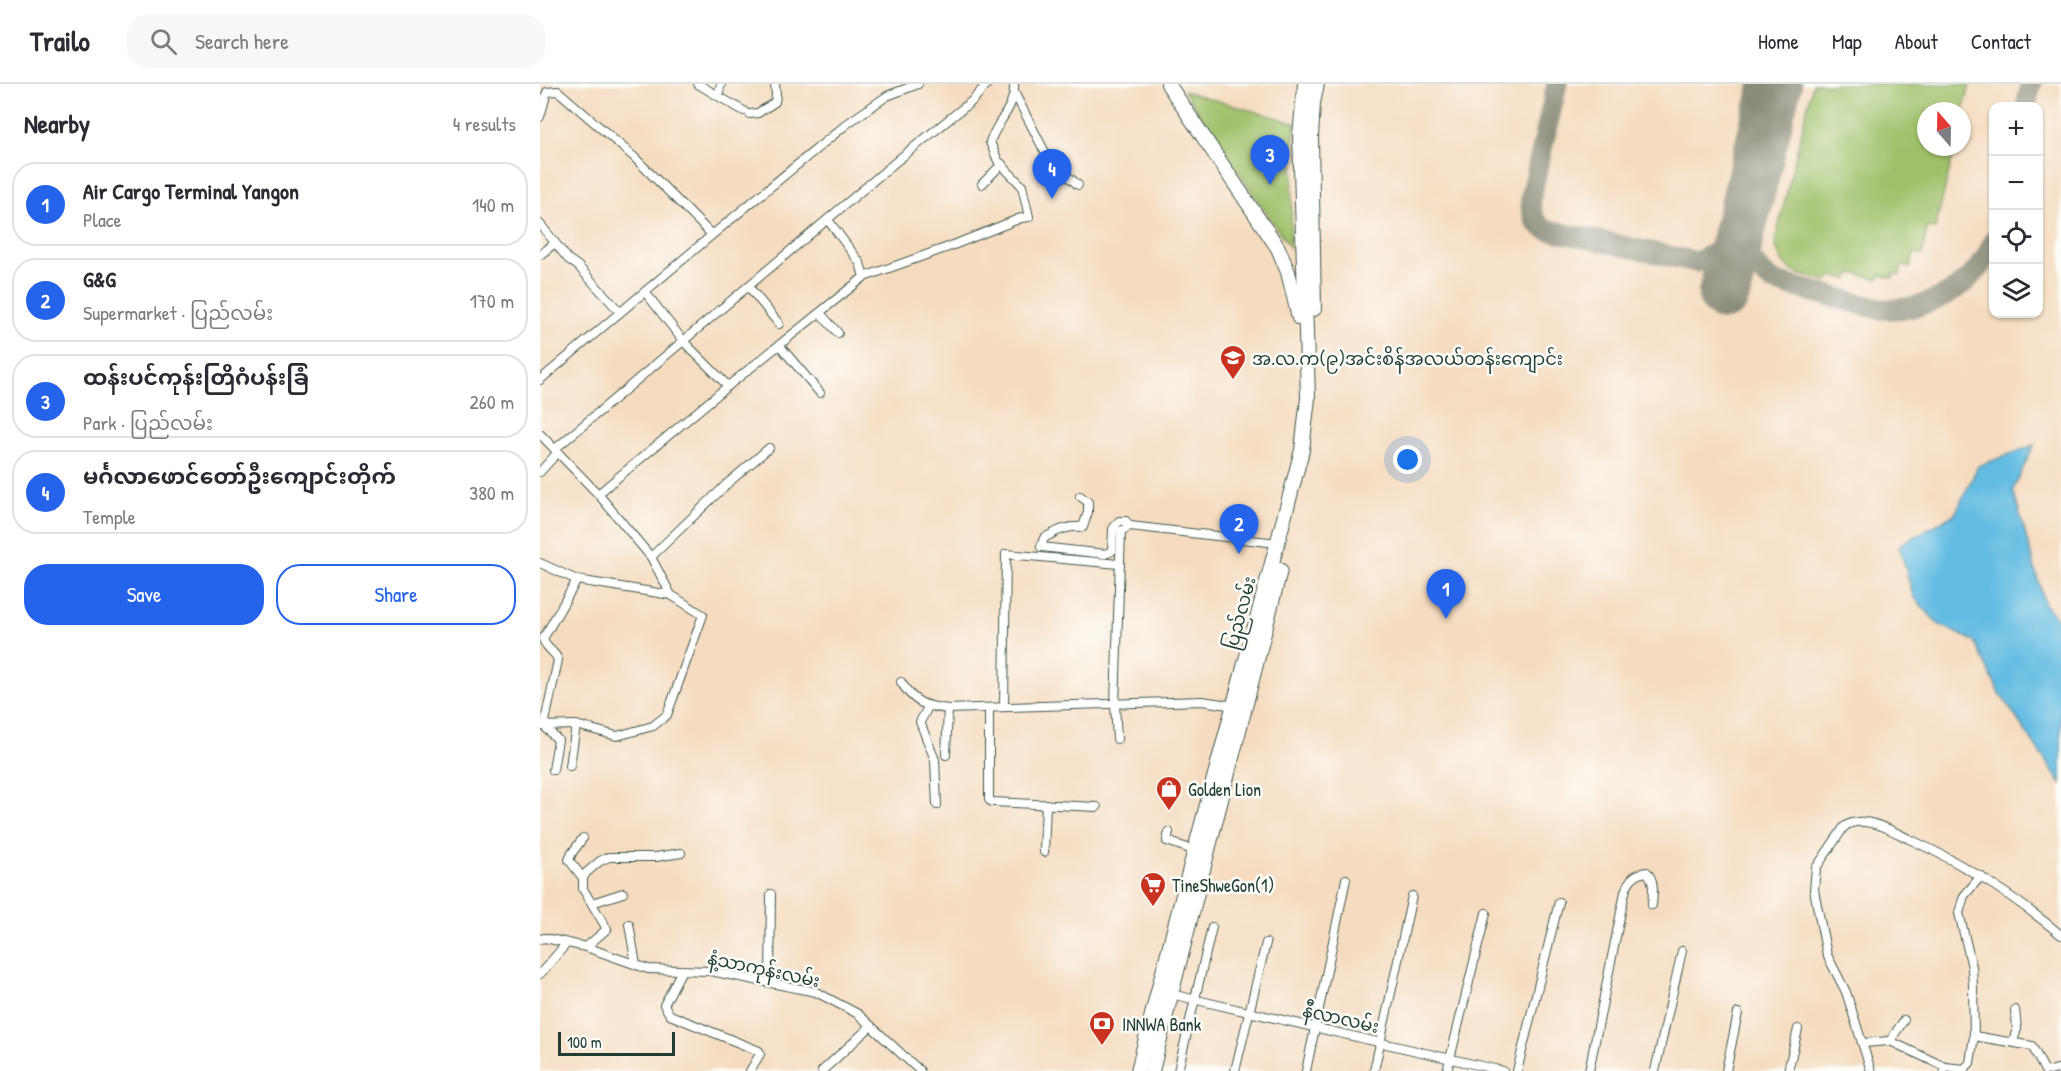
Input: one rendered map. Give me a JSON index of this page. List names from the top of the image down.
{
  "streets": {
    "highway": ["ပြည်လမ်း"],
    "street": ["နံ့သာကုန်းလမ်း", "နီလာလမ်း"]
  },
  "crossings": [
    ["ပြည်လမ်း", "နီလာလမ်း"]
  ],
  "places": {
    "school or university": ["အ.လ.က(၉)အင်းစိန်အလယ်တန်းကျောင်း"],
    "shop": ["Golden Lion"],
    "supermarket": ["TineShweGon(1)"],
    "bank": ["INNWA Bank"]
  },
  "scale_bar": "100 m",
  "north": "top",
  "page": {
    "header": "Trailo",
    "search": "Search here",
    "nav": [
      "Home",
      "Map",
      "About",
      "Contact"
    ],
    "heading": ["Nearby", "4 results"],
    "map_buttons": ["+", "−"],
    "pins": [
      "3",
      "4",
      "2",
      "1"
    ],
    "list": [
      {
        "mark": "1",
        "name": "Air Cargo Terminal Yangon",
        "note": "Place",
        "value": "140 m"
      },
      {
        "mark": "2",
        "name": "G&G",
        "note": "Supermarket · ပြည်လမ်း",
        "value": "170 m"
      },
      {
        "mark": "3",
        "name": "ထန်းပင်ကုန်းတြိဂံပန်းခြံ",
        "note": "Park · ပြည်လမ်း",
        "value": "260 m"
      },
      {
        "mark": "4",
        "name": "မင်္ဂလာဖောင်တော်ဦးကျောင်းတိုက်",
        "note": "Temple",
        "value": "380 m"
      }
    ],
    "buttons": ["Save", "Share"],
    "scale": "100 m"
  }
}
